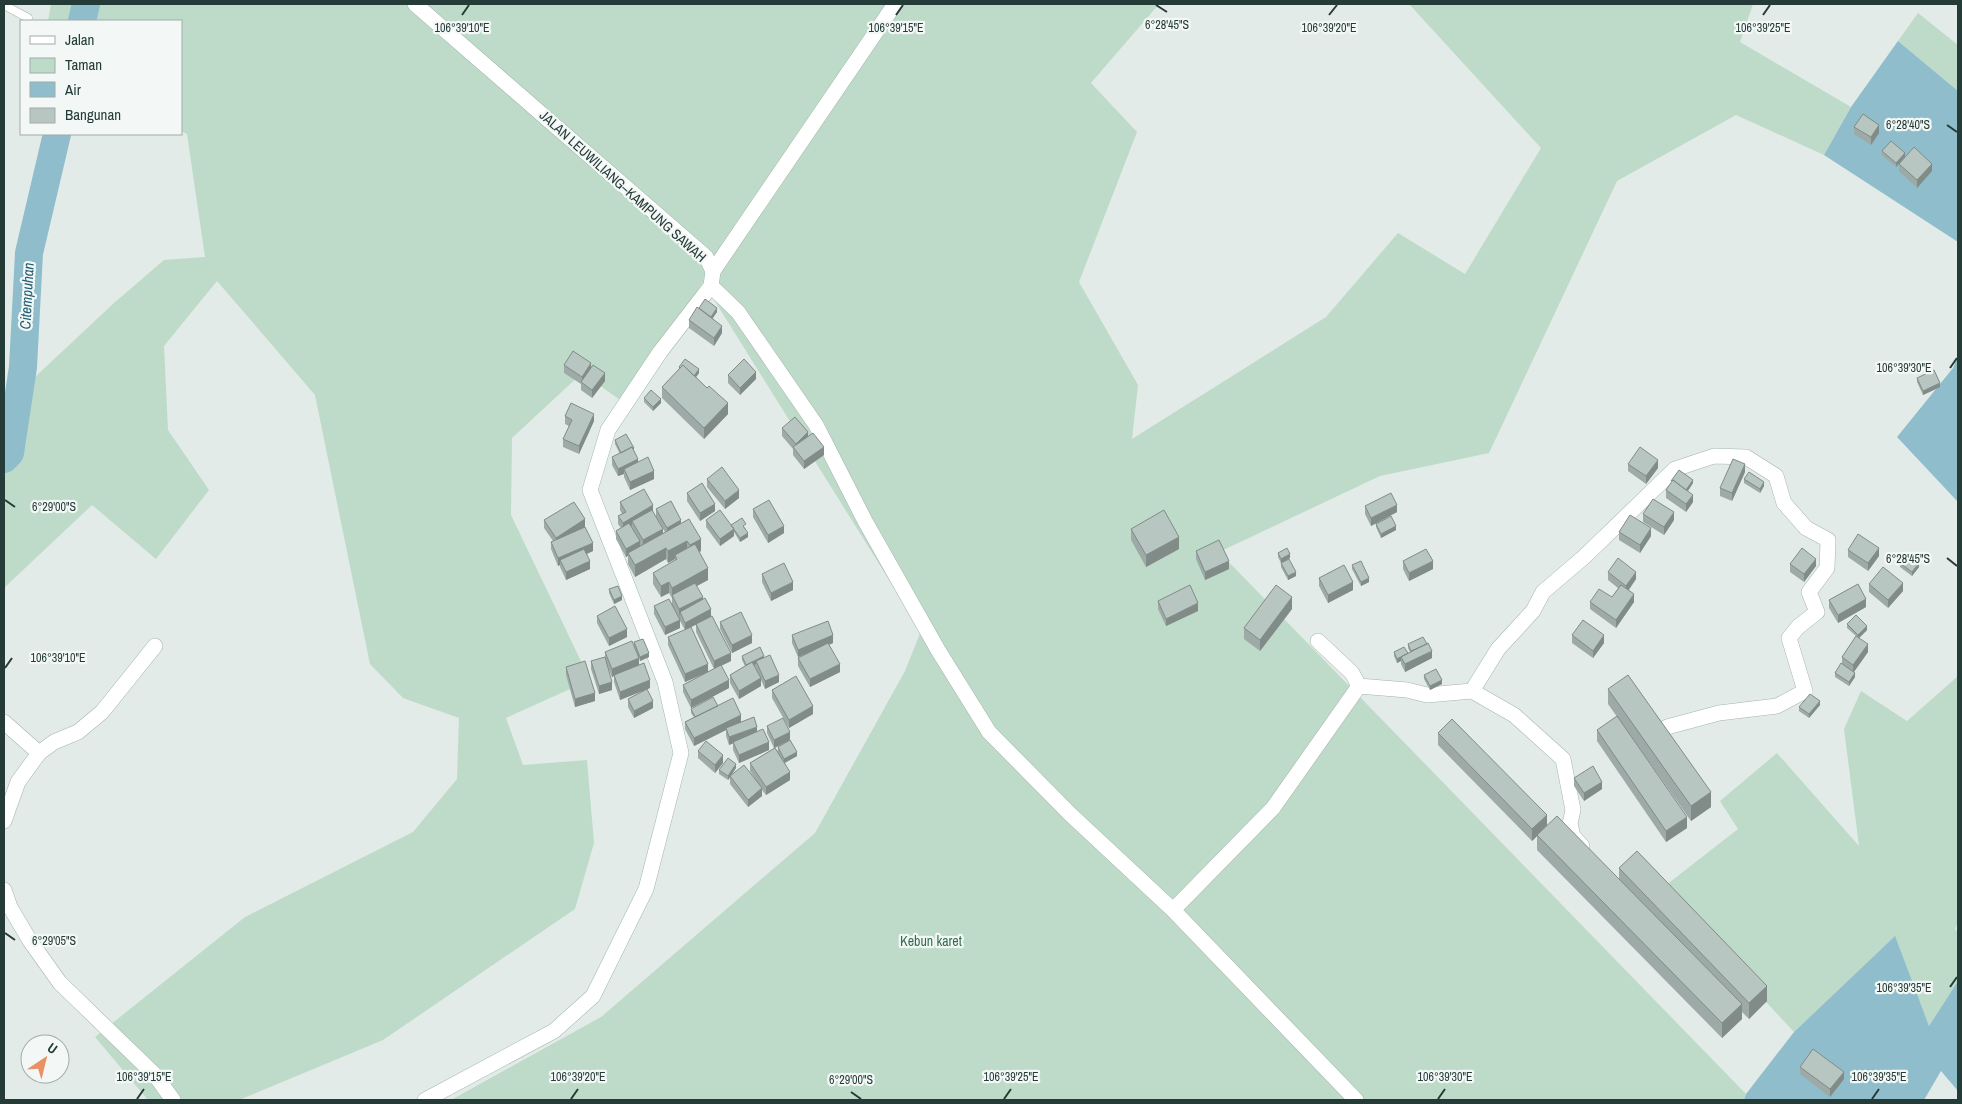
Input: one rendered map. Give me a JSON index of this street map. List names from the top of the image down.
{
  "streets": {
    "street": ["JALAN LEUWILIANG–KAMPUNG SAWAH"]
  },
  "water": ["Citempuhan"],
  "parks": ["Kebun karet"],
  "legend": [
    "Jalan",
    "Taman",
    "Air",
    "Bangunan"
  ],
  "north": "top right",
  "coordinates": [
    "6°28'45\"S",
    "106°39'10\"E",
    "106°39'15\"E",
    "106°39'20\"E",
    "106°39'25\"E",
    "6°28'40\"S",
    "106°39'30\"E",
    "6°29'00\"S",
    "6°29'05\"S",
    "106°39'35\"E"
  ]
}
